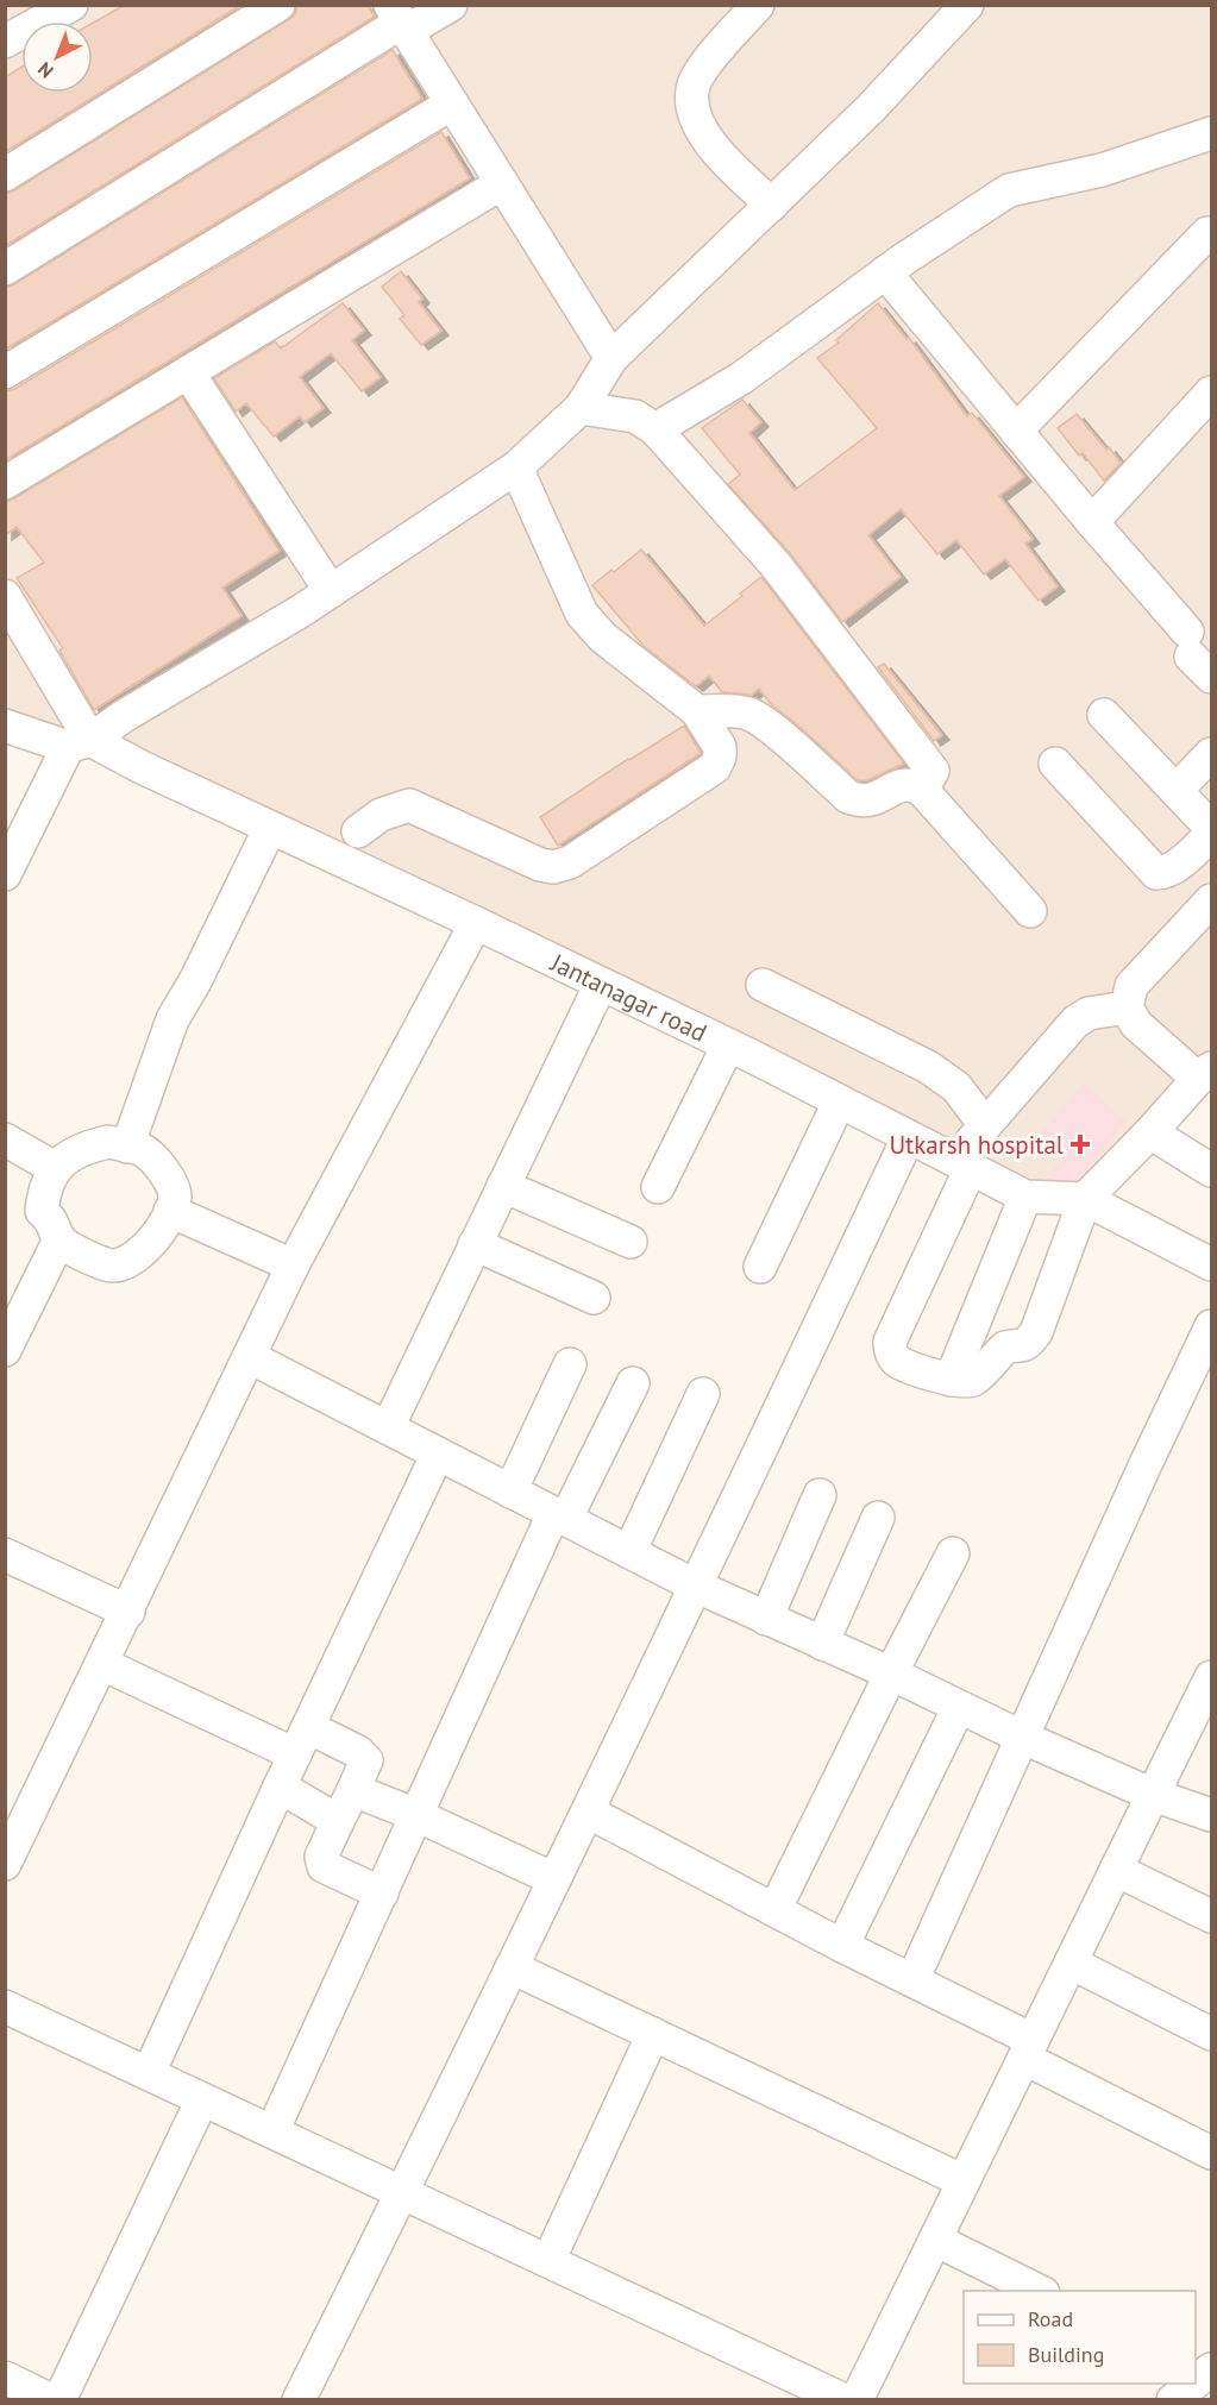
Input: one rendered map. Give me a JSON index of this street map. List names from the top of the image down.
{
  "streets": {
    "street": ["Jantanagar road"]
  },
  "places": {
    "health": ["Utkarsh hospital"]
  },
  "legend": ["Road", "Building"],
  "north": "bottom left"
}
